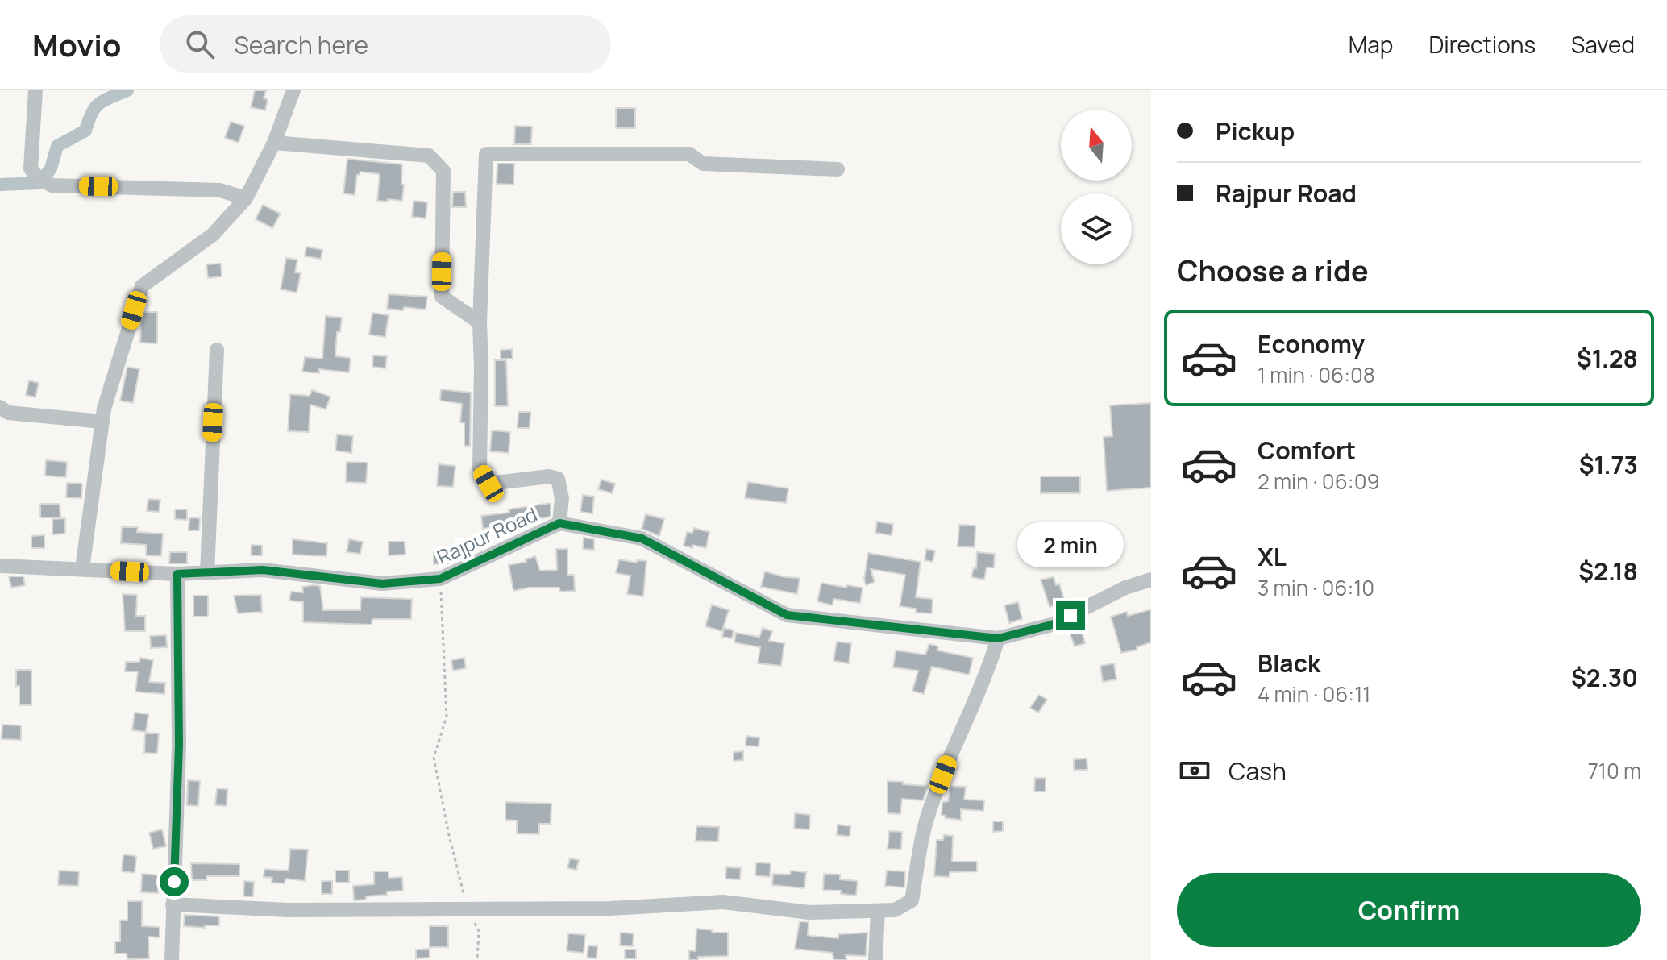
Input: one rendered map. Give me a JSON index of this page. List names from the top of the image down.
{
  "streets": {
    "street": ["Rajpur Road"]
  },
  "north": "top",
  "page": {
    "header": "Movio",
    "search": "Search here",
    "nav": ["Map", "Directions", "Saved"],
    "banner": ["Pickup", "Rajpur Road"],
    "heading": "Choose a ride",
    "list": [
      {
        "name": "Economy",
        "note": "1 min · 06:08",
        "value": "$1.28"
      },
      {
        "name": "Comfort",
        "note": "2 min · 06:09",
        "value": "$1.73"
      },
      {
        "name": "XL",
        "note": "3 min · 06:10",
        "value": "$2.18"
      },
      {
        "name": "Black",
        "note": "4 min · 06:11",
        "value": "$2.30"
      }
    ],
    "bubble": "2 min",
    "pay": ["Cash", "710 m"],
    "buttons": "Confirm"
  }
}
